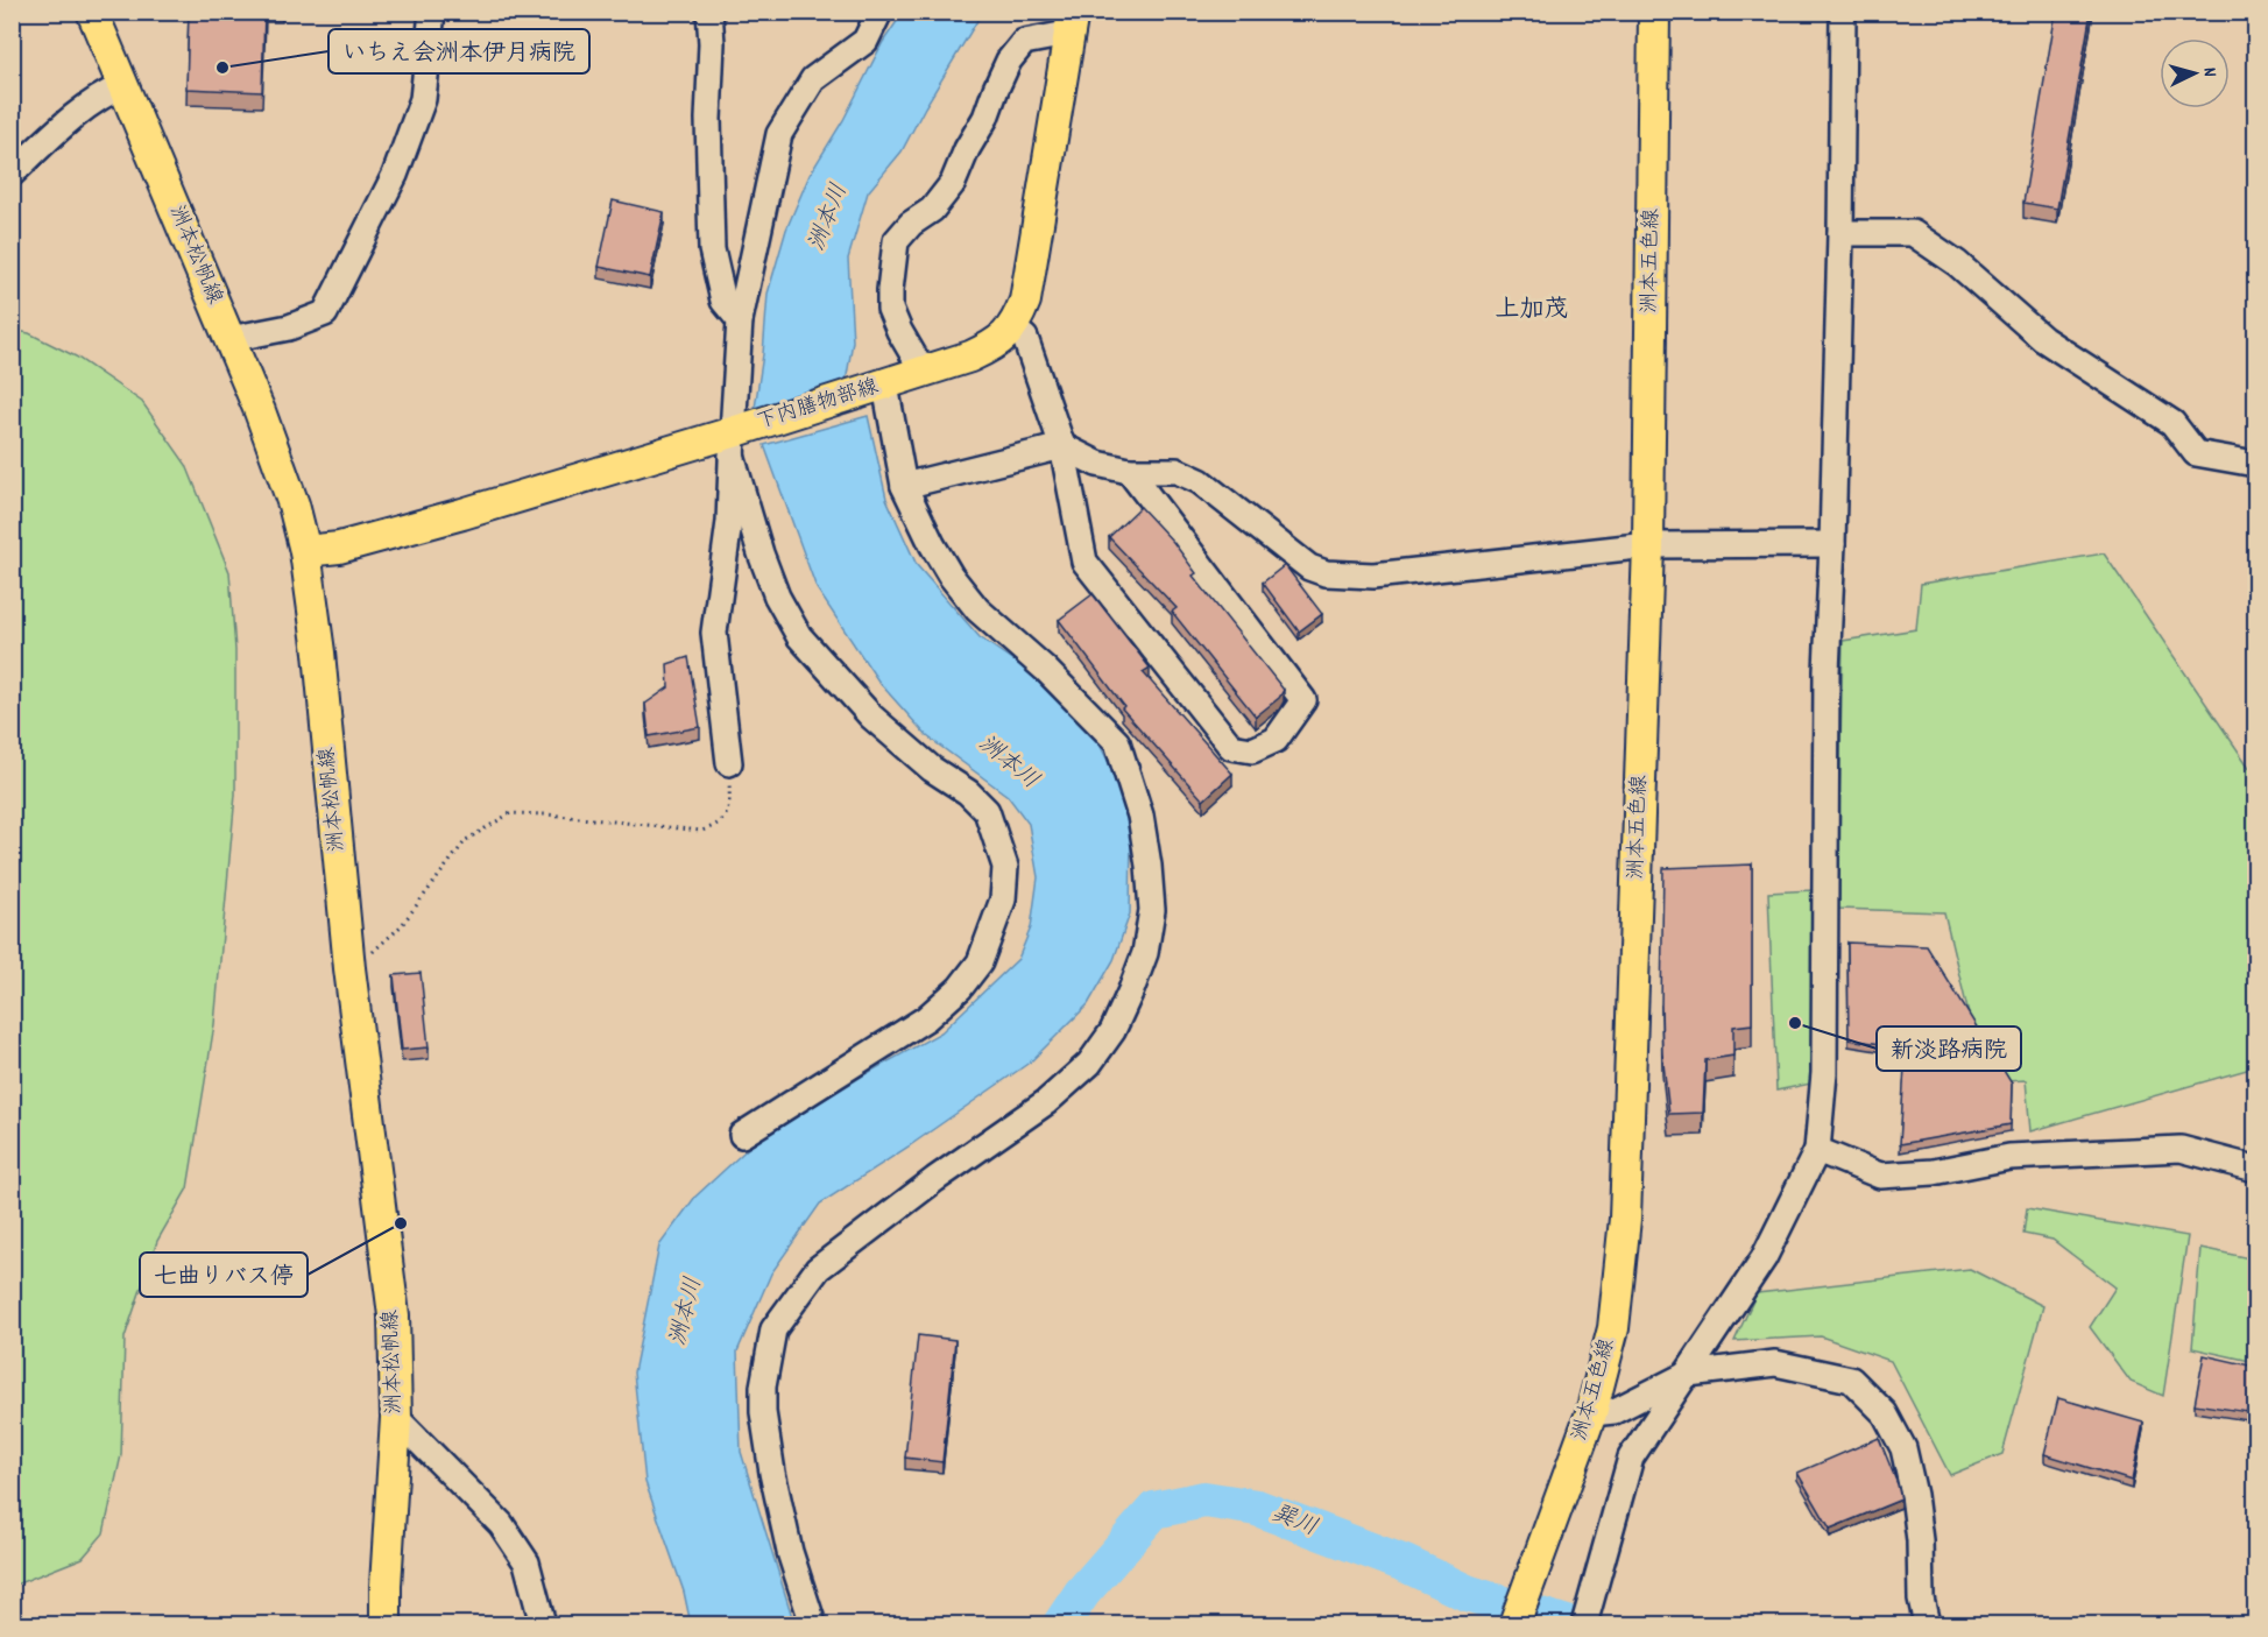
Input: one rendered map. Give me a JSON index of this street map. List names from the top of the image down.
{
  "streets": {
    "main road": ["洲本松帆線", "洲本五色線", "下内膳物部線"]
  },
  "crossings": [
    ["洲本松帆線", "下内膳物部線"]
  ],
  "districts": ["上加茂"],
  "water": ["洲本川", "巽川"],
  "places": ["いちえ会洲本伊月病院", "新淡路病院", "七曲りバス停"],
  "north": "right"
}
